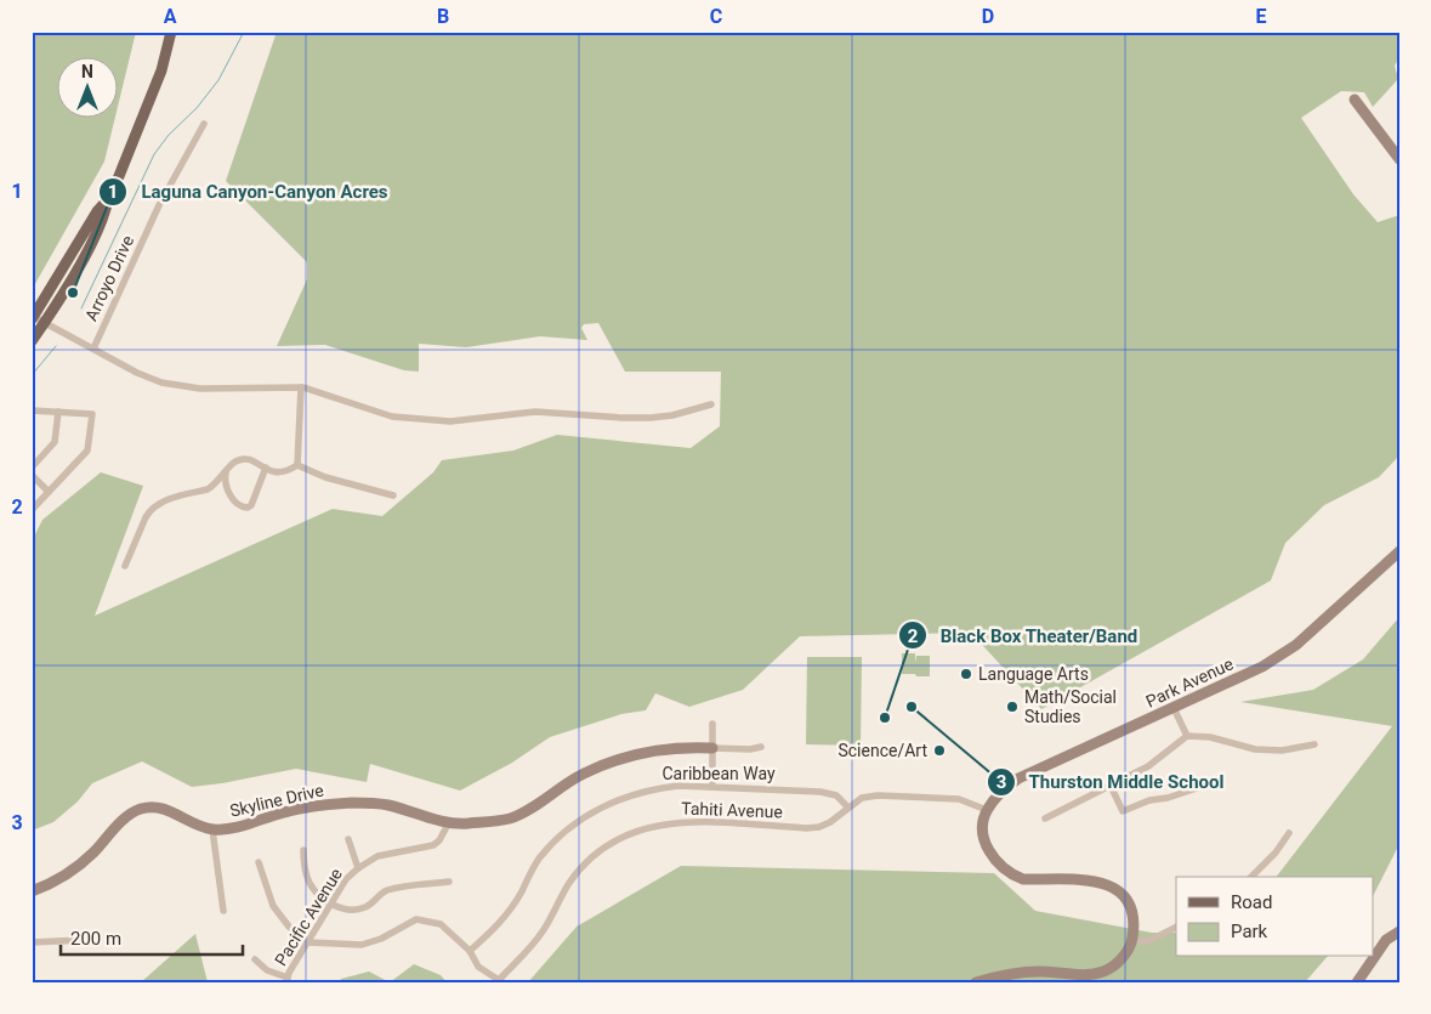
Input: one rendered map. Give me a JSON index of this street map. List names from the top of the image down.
{
  "streets": {
    "main road": ["Park Avenue", "Skyline Drive"],
    "street": [
      "Arroyo Drive",
      "Caribbean Way",
      "Tahiti Avenue",
      "Pacific Avenue"
    ]
  },
  "crossings": [
    ["Park Avenue", "Tahiti Avenue"],
    ["Caribbean Way", "Tahiti Avenue"],
    ["Skyline Drive", "Pacific Avenue"]
  ],
  "places": [
    "Laguna Canyon-Canyon Acres",
    "Language Arts",
    "Thurston Middle School",
    "Math/Social Studies",
    "Black Box Theater/Band",
    "Science/Art"
  ],
  "legend": ["Road", "Park"],
  "scale_bar": "200 m",
  "north": "top",
  "grid": {
    "columns": [
      "A",
      "B",
      "C",
      "D",
      "E"
    ],
    "rows": ["1", "2", "3"]
  }
}
